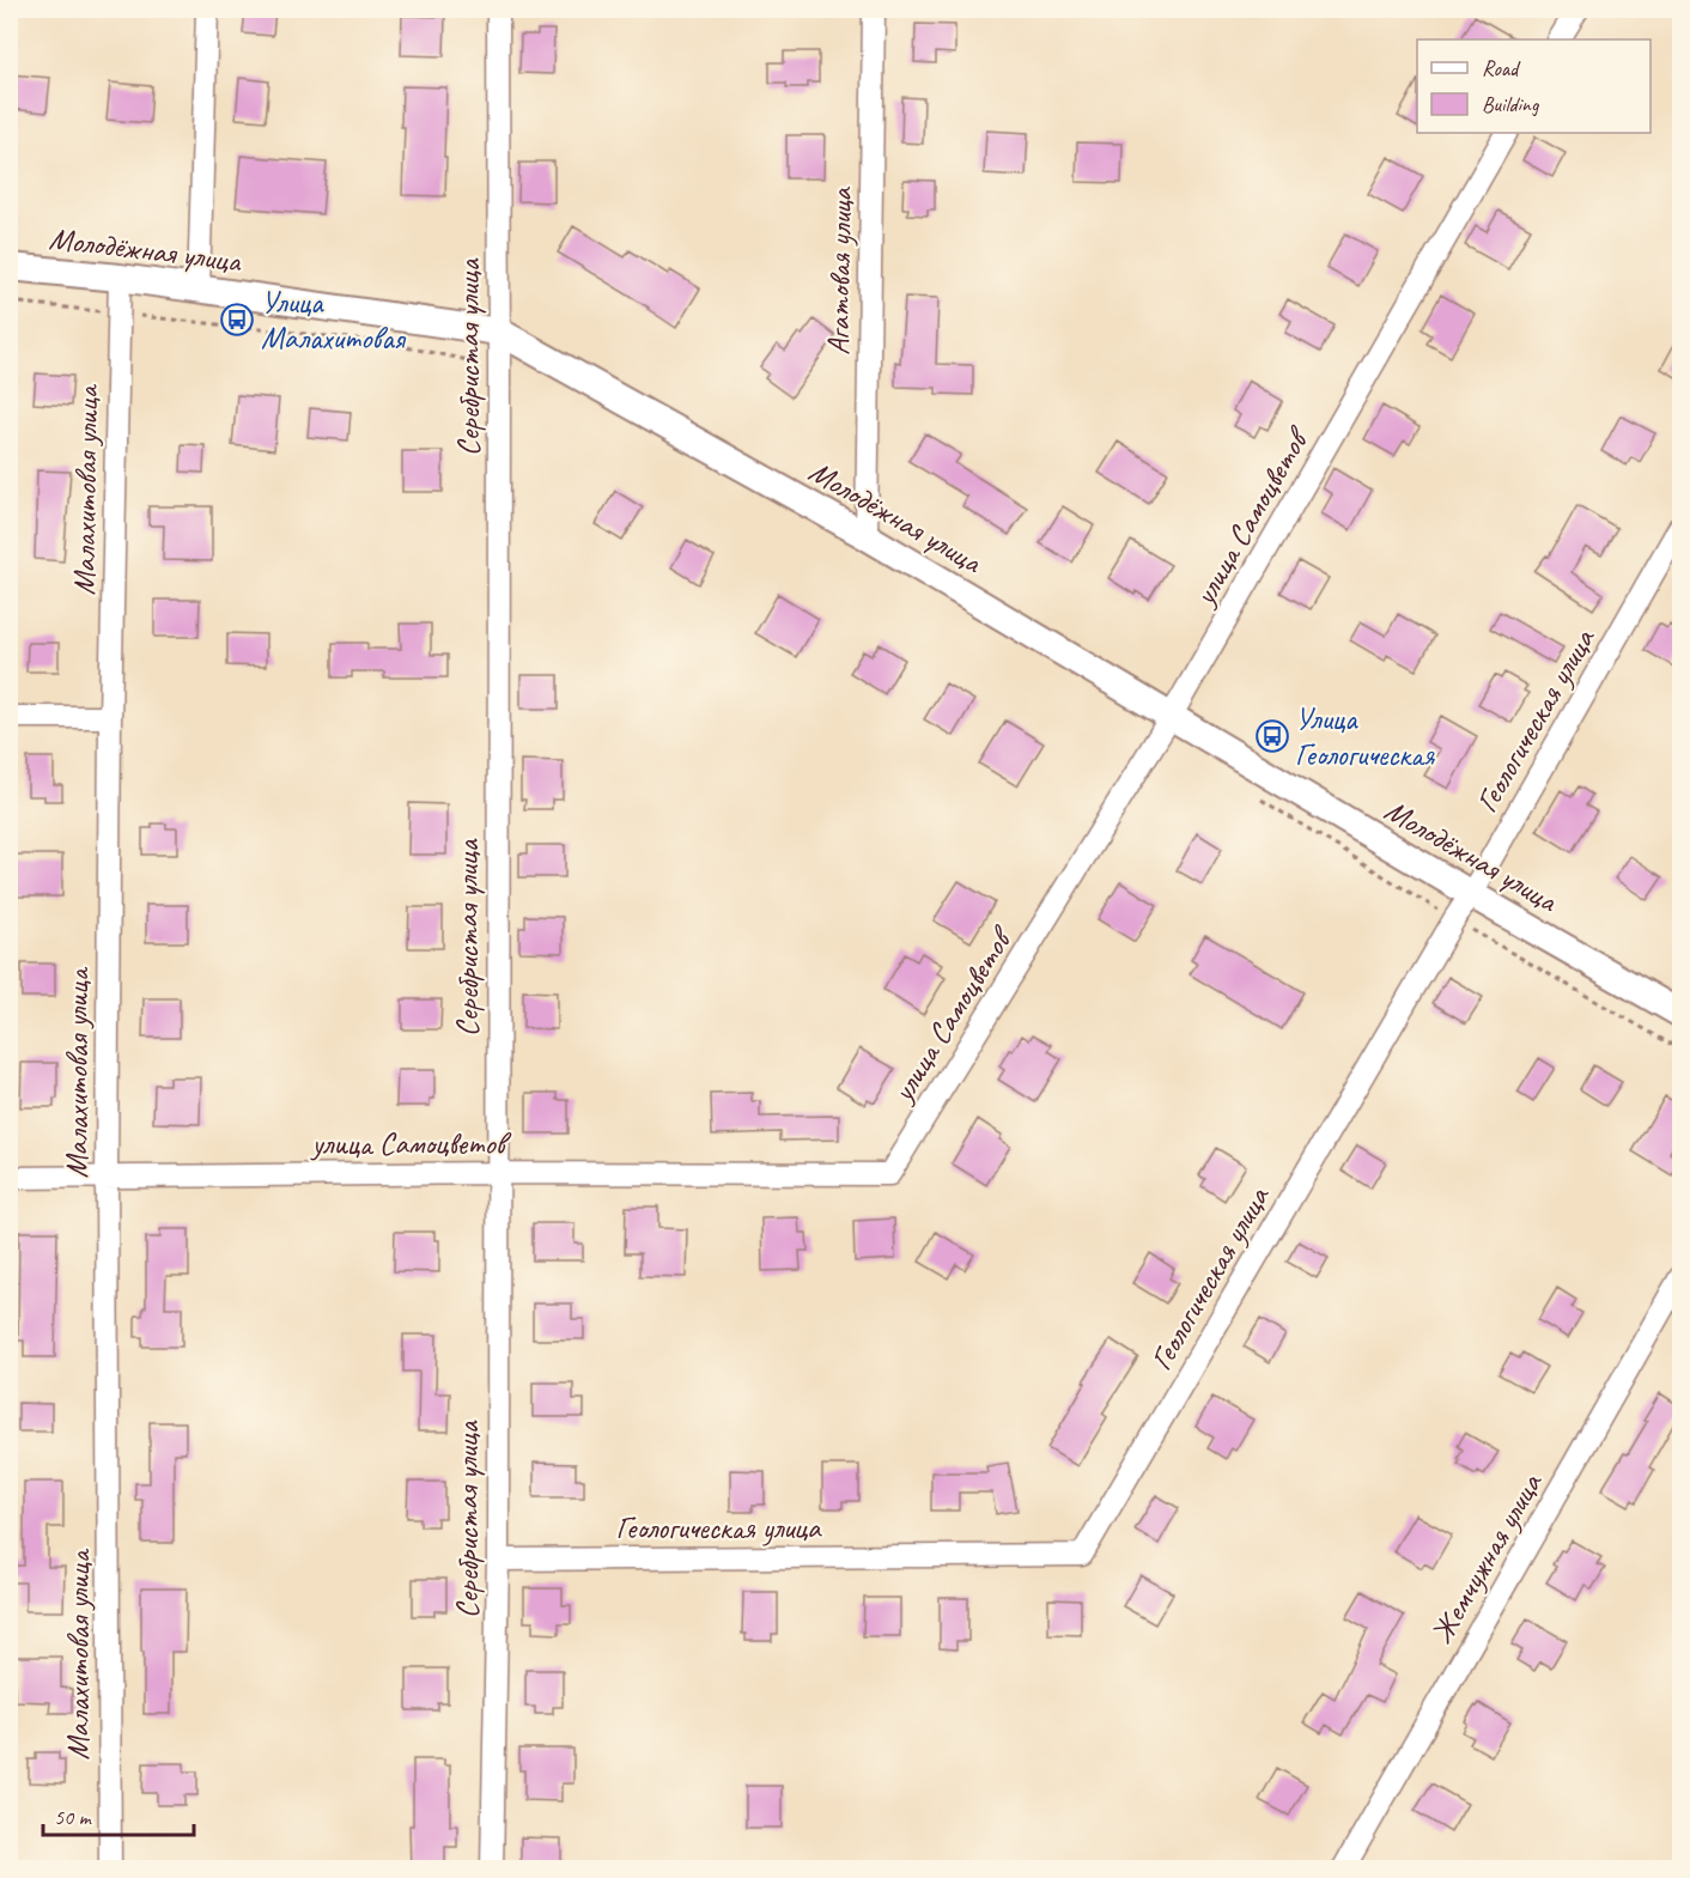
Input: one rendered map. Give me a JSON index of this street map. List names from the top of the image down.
{
  "streets": {
    "street": [
      "Молодёжная улица",
      "Агатовая улица",
      "Серебристая улица",
      "Малахитовая улица",
      "улица Самоцветов",
      "Геологическая улица",
      "Жемчужная улица"
    ]
  },
  "crossings": [
    ["Молодёжная улица", "Агатовая улица"],
    ["Молодёжная улица", "Серебристая улица"],
    ["Молодёжная улица", "Малахитовая улица"],
    ["Молодёжная улица", "улица Самоцветов"],
    ["Молодёжная улица", "Геологическая улица"],
    ["Серебристая улица", "улица Самоцветов"],
    ["Серебристая улица", "Геологическая улица"],
    ["Малахитовая улица", "улица Самоцветов"]
  ],
  "places": {
    "bus stop": ["Улица Малахитовая", "Улица Геологическая"]
  },
  "legend": ["Road", "Building"],
  "scale_bar": "50 m"
}
